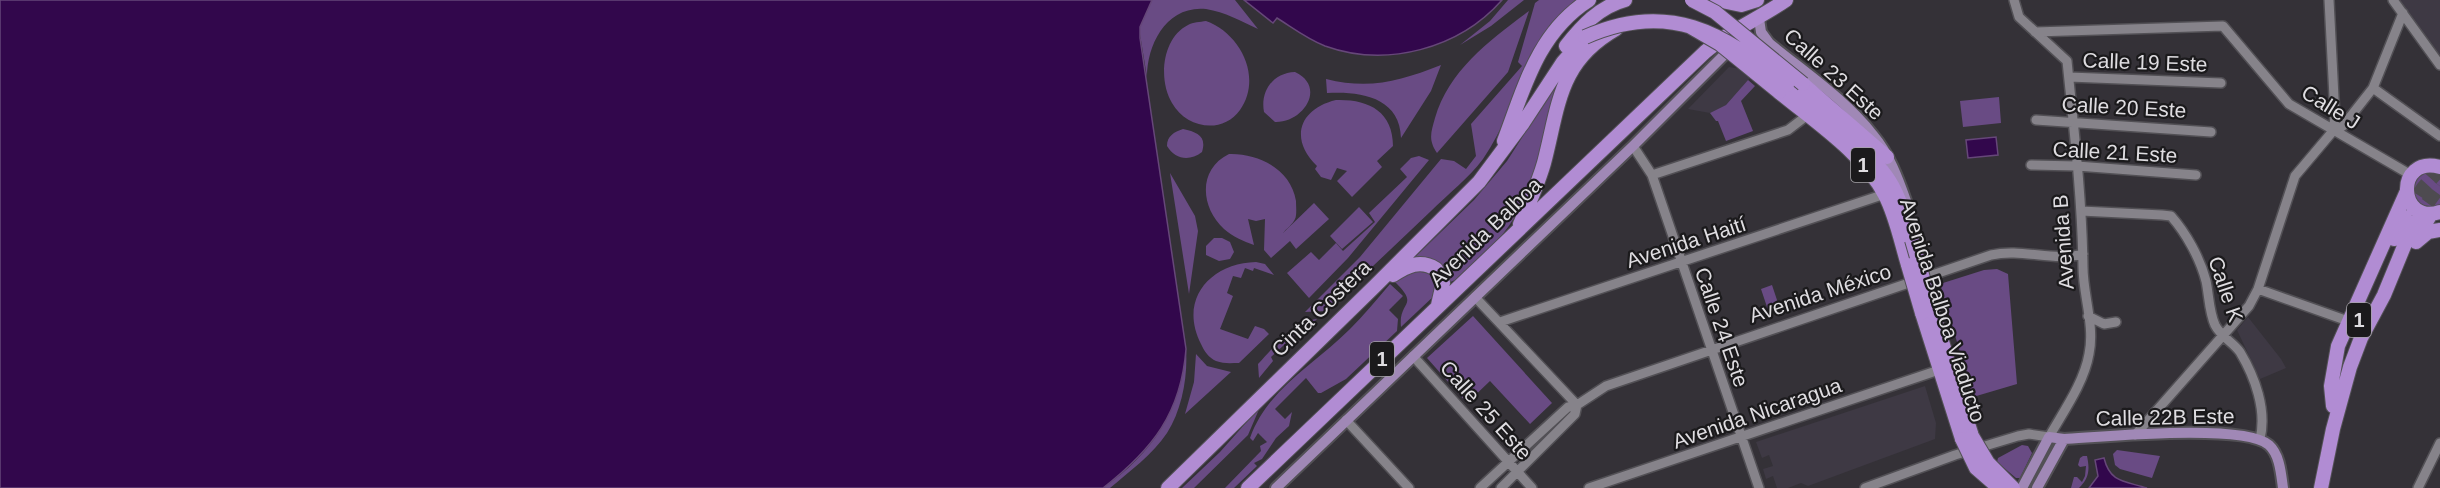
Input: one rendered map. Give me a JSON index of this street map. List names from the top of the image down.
{
  "streets": {
    "highway": [
      "1",
      "Avenida Balboa",
      "Cinta Costera",
      "Avenida Balboa Viaducto"
    ],
    "main road": ["Calle 23 Este", "Avenida B", "Calle 22B Este"],
    "street": [
      "Calle 19 Este",
      "Calle 20 Este",
      "Calle J",
      "Calle 21 Este",
      "Avenida Haití",
      "Calle K",
      "Avenida México",
      "Calle 24 Este",
      "Calle 25 Este",
      "Avenida Nicaragua"
    ]
  },
  "crossings": [
    ["Calle 19 Este", "Avenida B"],
    ["Calle 23 Este", "Avenida Balboa"],
    ["Calle 23 Este", "Avenida México"],
    ["Calle 23 Este", "Avenida Balboa Viaducto"],
    ["Calle 20 Este", "Avenida B"],
    ["Calle J", "Avenida B"],
    ["Calle 21 Este", "Avenida B"],
    ["1", "Avenida Haití"],
    ["1", "Avenida México"],
    ["1", "Avenida Balboa Viaducto"],
    ["1", "Avenida Nicaragua"],
    ["Avenida Balboa", "Avenida Balboa Viaducto"],
    ["Avenida Balboa", "Calle 24 Este"],
    ["Avenida Balboa", "Calle 25 Este"],
    ["Avenida Haití", "Calle 24 Este"],
    ["Avenida B", "Calle K"],
    ["Avenida B", "Avenida México"],
    ["Avenida B", "Calle 22B Este"],
    ["Calle K", "Calle 22B Este"],
    ["Avenida México", "Calle 24 Este"],
    ["Avenida México", "Calle 25 Este"],
    ["Cinta Costera", "Avenida Balboa Viaducto"],
    ["Calle 24 Este", "Avenida Nicaragua"]
  ]
}
